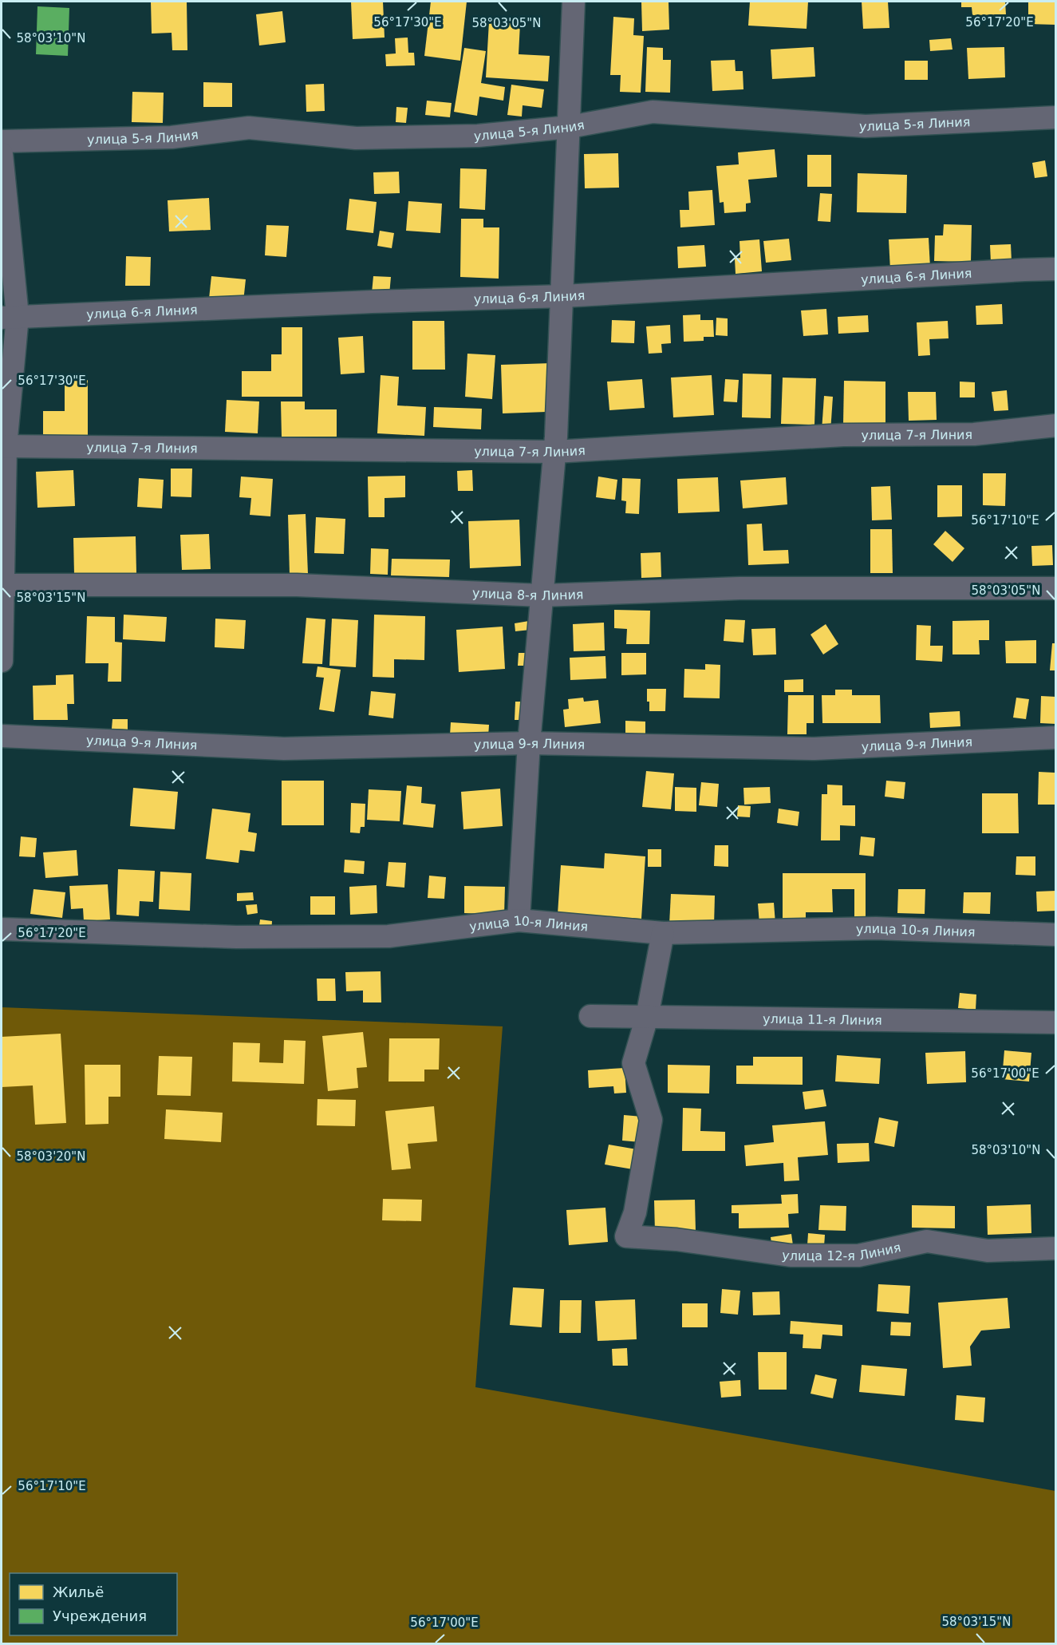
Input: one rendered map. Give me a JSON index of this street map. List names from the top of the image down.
{
  "streets": {
    "street": [
      "улица 5-я Линия",
      "улица 6-я Линия",
      "улица 7-я Линия",
      "улица 8-я Линия",
      "улица 9-я Линия",
      "улица 10-я Линия",
      "улица 11-я Линия",
      "улица 12-я Линия"
    ]
  },
  "crossings": [
    ["улица 11-я Линия", "улица 12-я Линия"]
  ],
  "legend": ["Жильё", "Учреждения"],
  "coordinates": [
    "56°17'30\"E",
    "56°17'20\"E",
    "58°03'05\"N",
    "58°03'10\"N",
    "56°17'10\"E",
    "58°03'15\"N",
    "56°17'00\"E",
    "58°03'20\"N"
  ]
}
